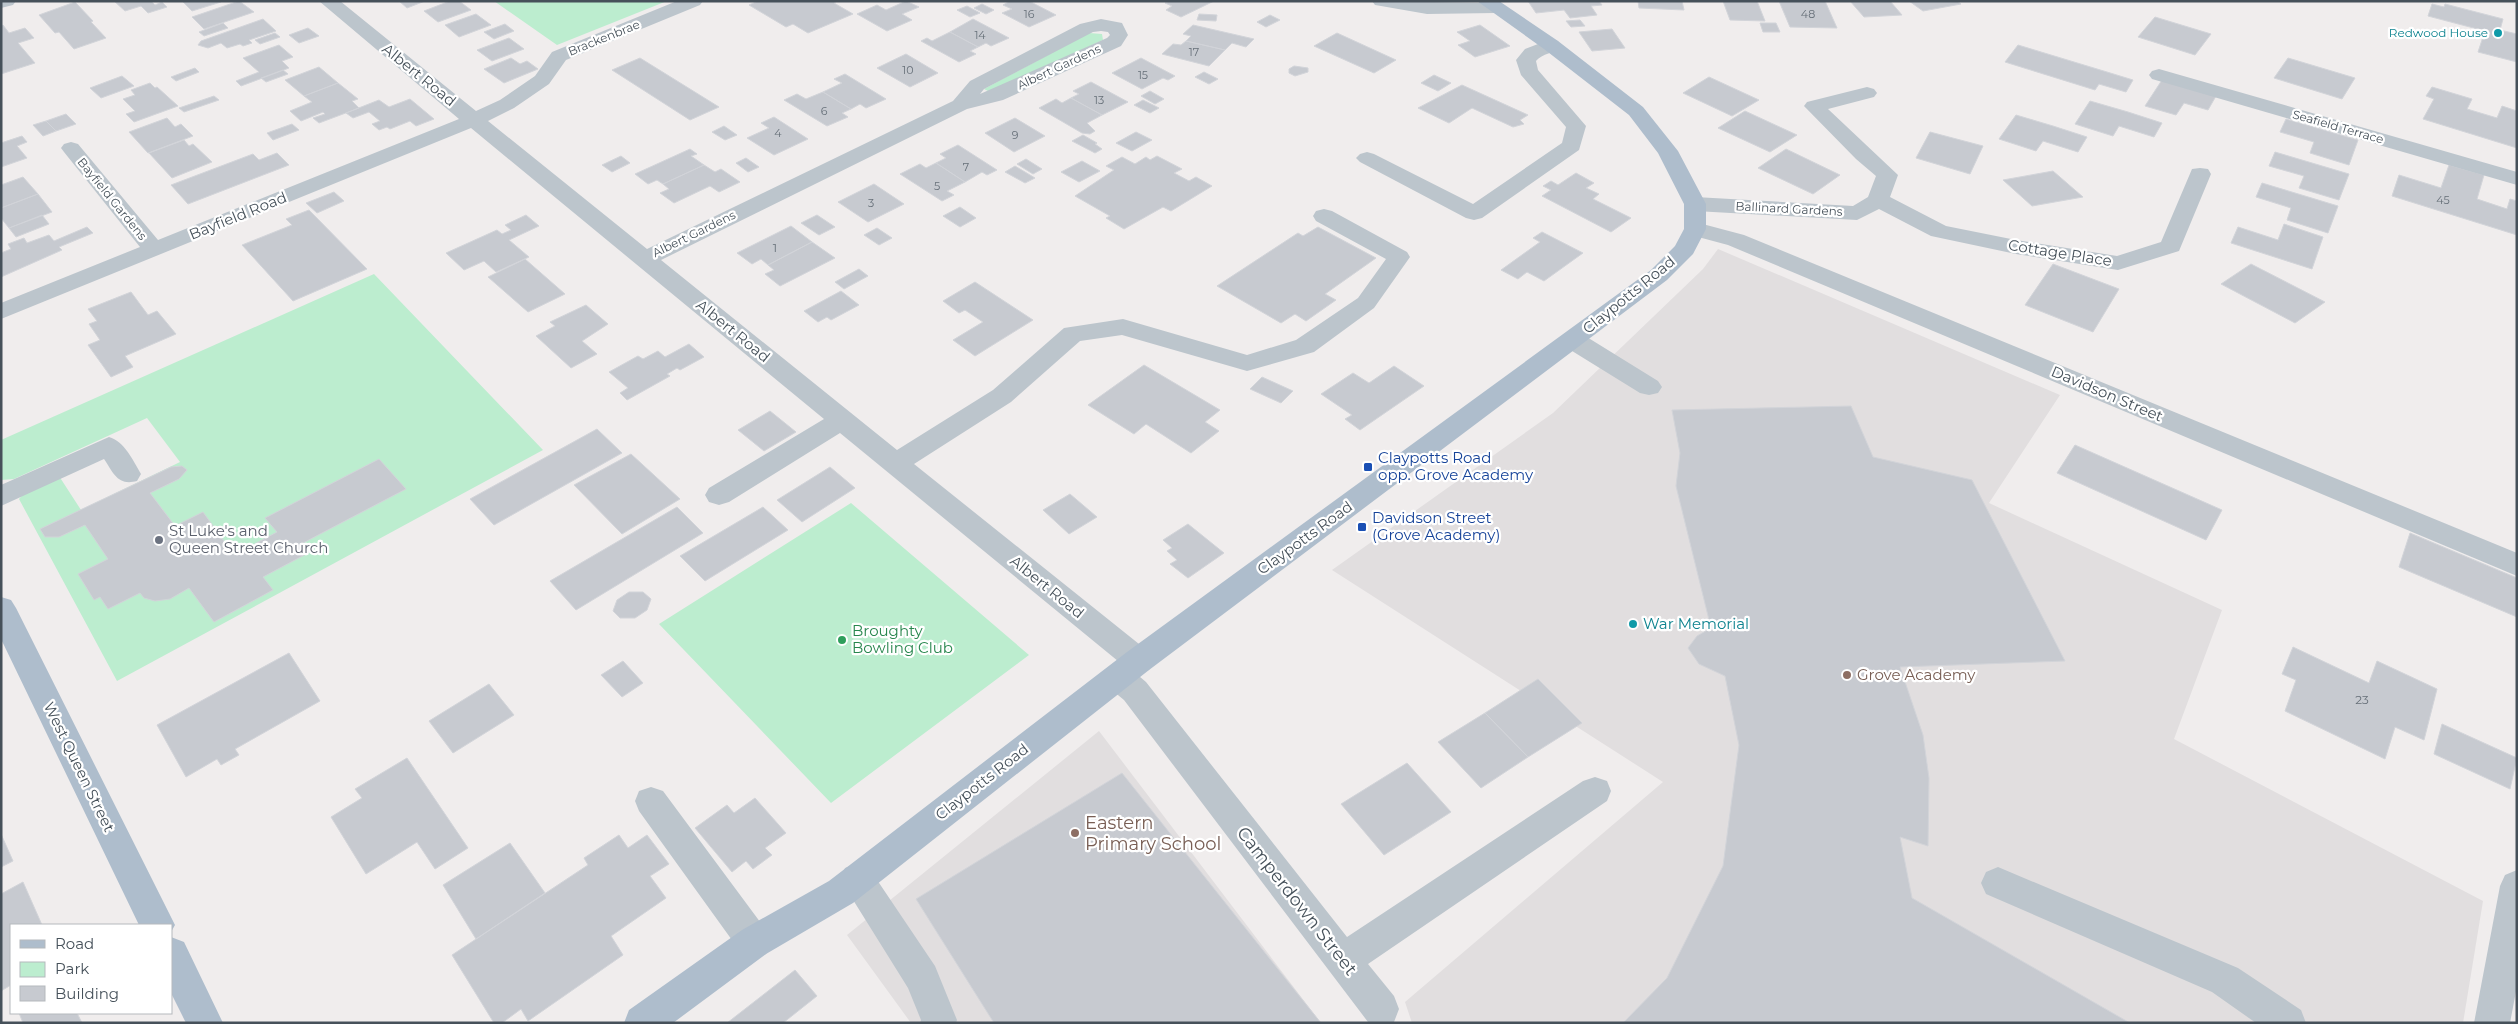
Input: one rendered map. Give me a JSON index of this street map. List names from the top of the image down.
{
  "streets": {
    "main road": ["Claypotts Road", "West Queen Street"],
    "street": [
      "Brackenbrae",
      "Albert Gardens",
      "Albert Road",
      "Seafield Terrace",
      "Bayfield Gardens",
      "Ballinard Gardens",
      "Bayfield Road",
      "Cottage Place",
      "Davidson Street",
      "Camperdown Street"
    ]
  },
  "crossings": [
    ["Brackenbrae", "Albert Road"],
    ["Brackenbrae", "Bayfield Road"],
    ["Albert Gardens", "Albert Road"],
    ["Albert Road", "Bayfield Road"],
    ["Albert Road", "Claypotts Road"],
    ["Albert Road", "Camperdown Street"],
    ["Bayfield Gardens", "Bayfield Road"],
    ["Ballinard Gardens", "Cottage Place"],
    ["Ballinard Gardens", "Claypotts Road"],
    ["Claypotts Road", "Davidson Street"],
    ["Claypotts Road", "Camperdown Street"]
  ],
  "places": {
    "other": [
      "Redwood House",
      "St Luke's and Queen Street Church",
      "War Memorial",
      "Broughty Bowling Club",
      "Grove Academy",
      "Eastern Primary School"
    ],
    "transit": ["Claypotts Road opp. Grove Academy", "Davidson Street (Grove Academy)"]
  },
  "house_numbers": [
    "16",
    "48",
    "14",
    "17",
    "10",
    "15",
    "13",
    "6",
    "4",
    "9",
    "7",
    "5",
    "45",
    "3",
    "1",
    "23"
  ],
  "legend": ["Road", "Park", "Building"]
}
